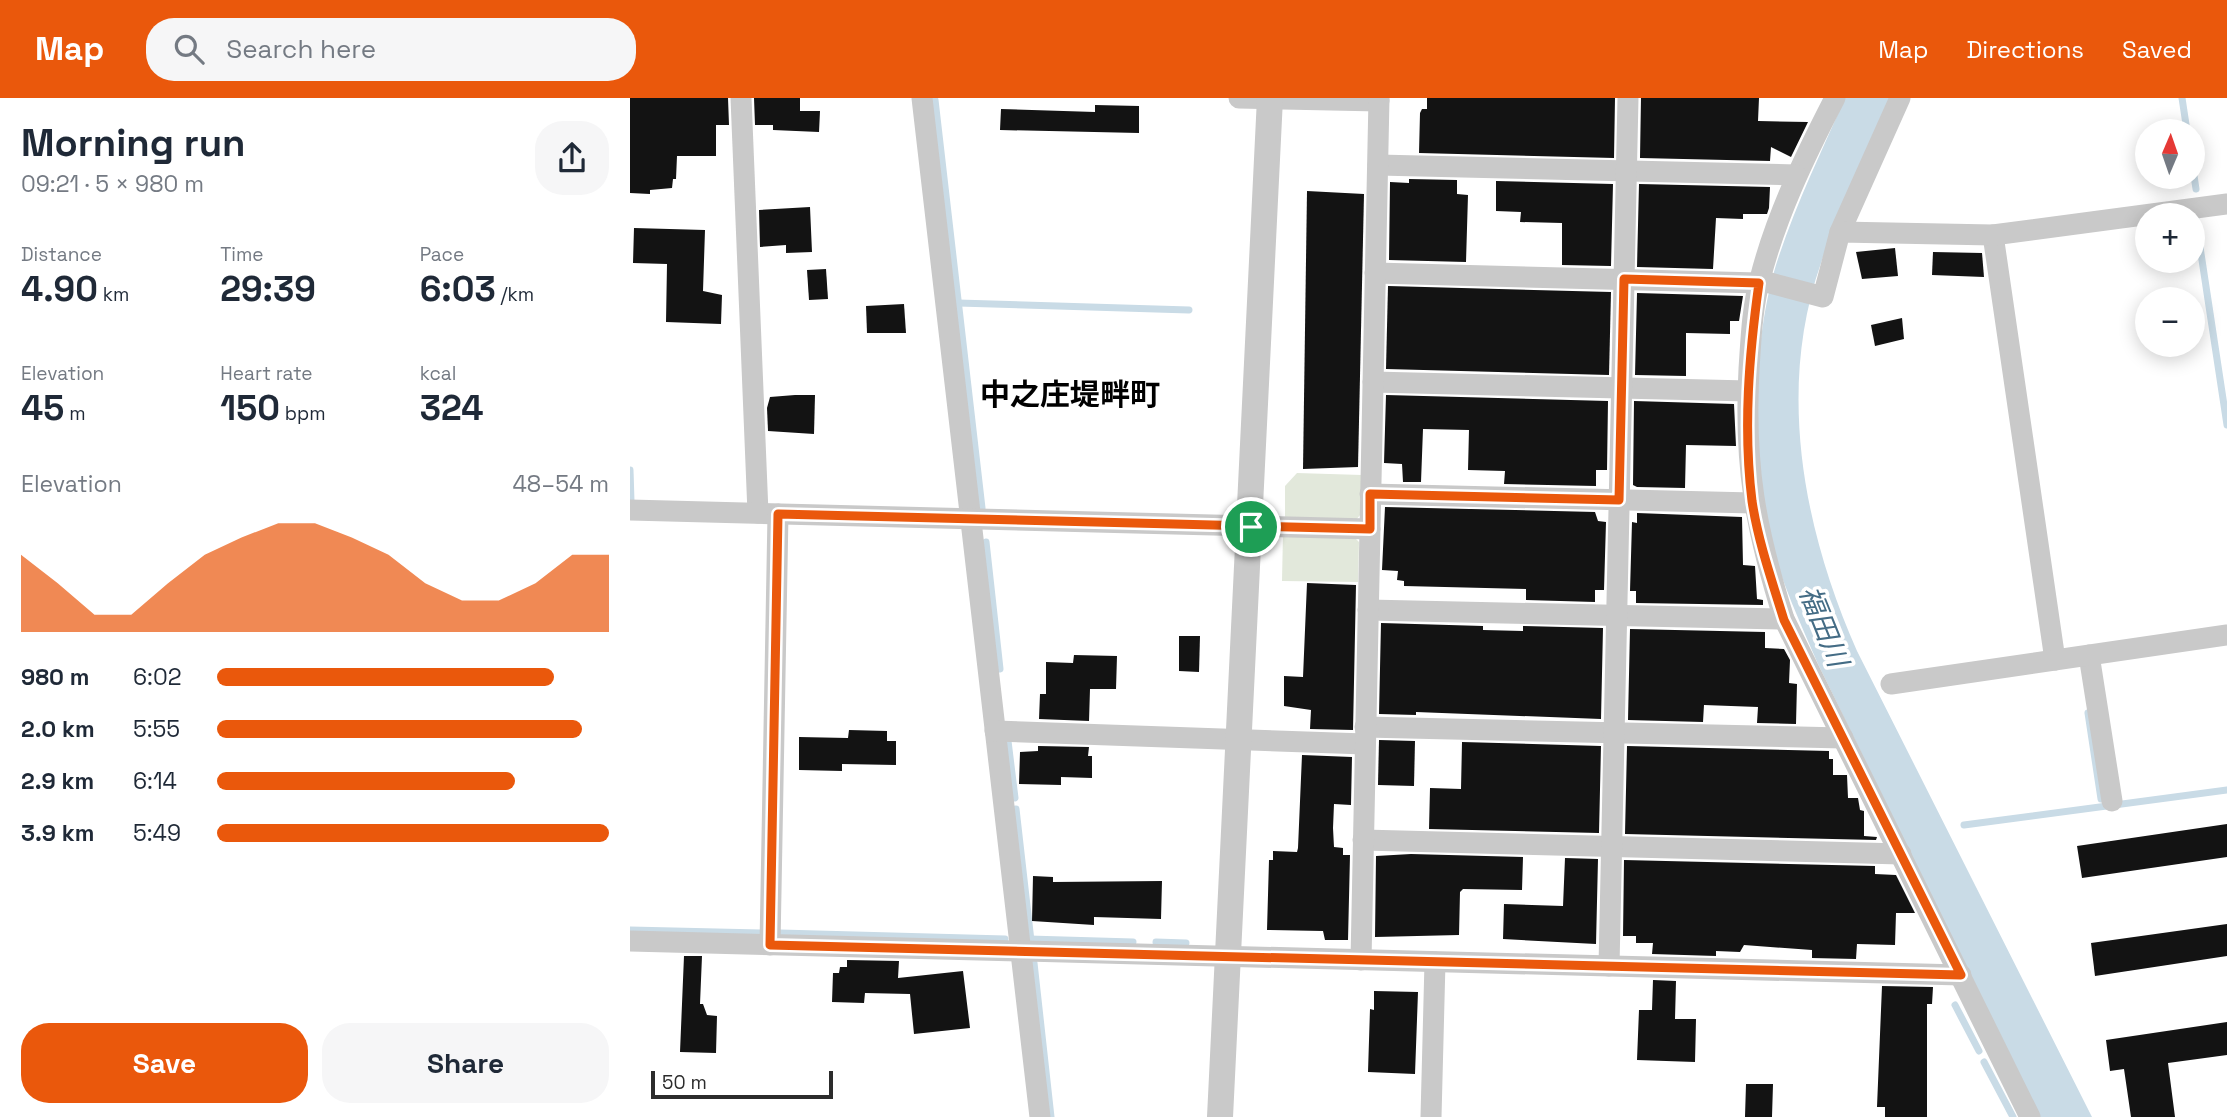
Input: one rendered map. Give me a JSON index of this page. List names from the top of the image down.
{
  "districts": ["中之庄堤畔町"],
  "water": ["福田川"],
  "scale_bar": "50 m",
  "north": "top",
  "page": {
    "header": "Map",
    "search": "Search here",
    "nav": ["Map", "Directions", "Saved"],
    "heading": ["Morning run", "09:21 · 5 × 980 m"],
    "map_buttons": ["+", "−"],
    "stats": [
      ["Distance", "4.90 km"],
      ["Time", "29:39"],
      ["Pace", "6:03 /km"],
      ["Elevation", "45 m"],
      ["Heart rate", "150 bpm"],
      ["kcal", "324"]
    ],
    "chart": ["Elevation", "48–54 m"],
    "list": [
      {
        "name": "980 m",
        "note": "6:02"
      },
      {
        "name": "2.0 km",
        "note": "5:55"
      },
      {
        "name": "2.9 km",
        "note": "6:14"
      },
      {
        "name": "3.9 km",
        "note": "5:49"
      }
    ],
    "buttons": ["Save", "Share"],
    "scale": "50 m"
  }
}
